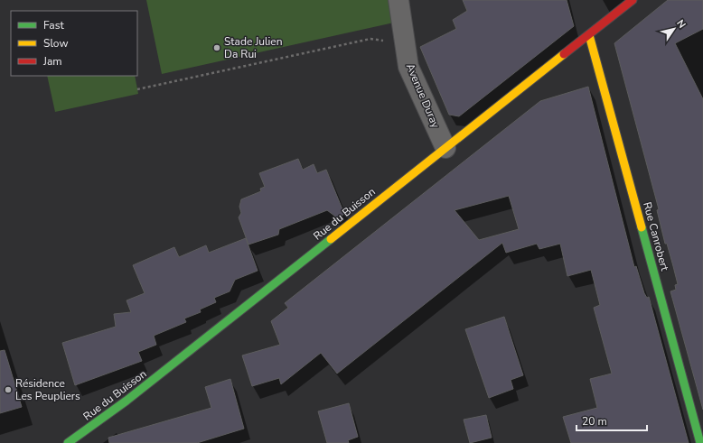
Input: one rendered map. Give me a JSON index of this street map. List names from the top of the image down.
{
  "streets": {
    "street": ["Avenue Duray", "Rue du Buisson", "Rue Canrobert"]
  },
  "crossings": [
    ["Avenue Duray", "Rue du Buisson"],
    ["Rue du Buisson", "Rue Canrobert"]
  ],
  "places": ["Stade Julien Da Rui", "Résidence Les Peupliers"],
  "legend": ["Fast", "Slow", "Jam"],
  "scale_bar": "20 m",
  "north": "top right"
}
